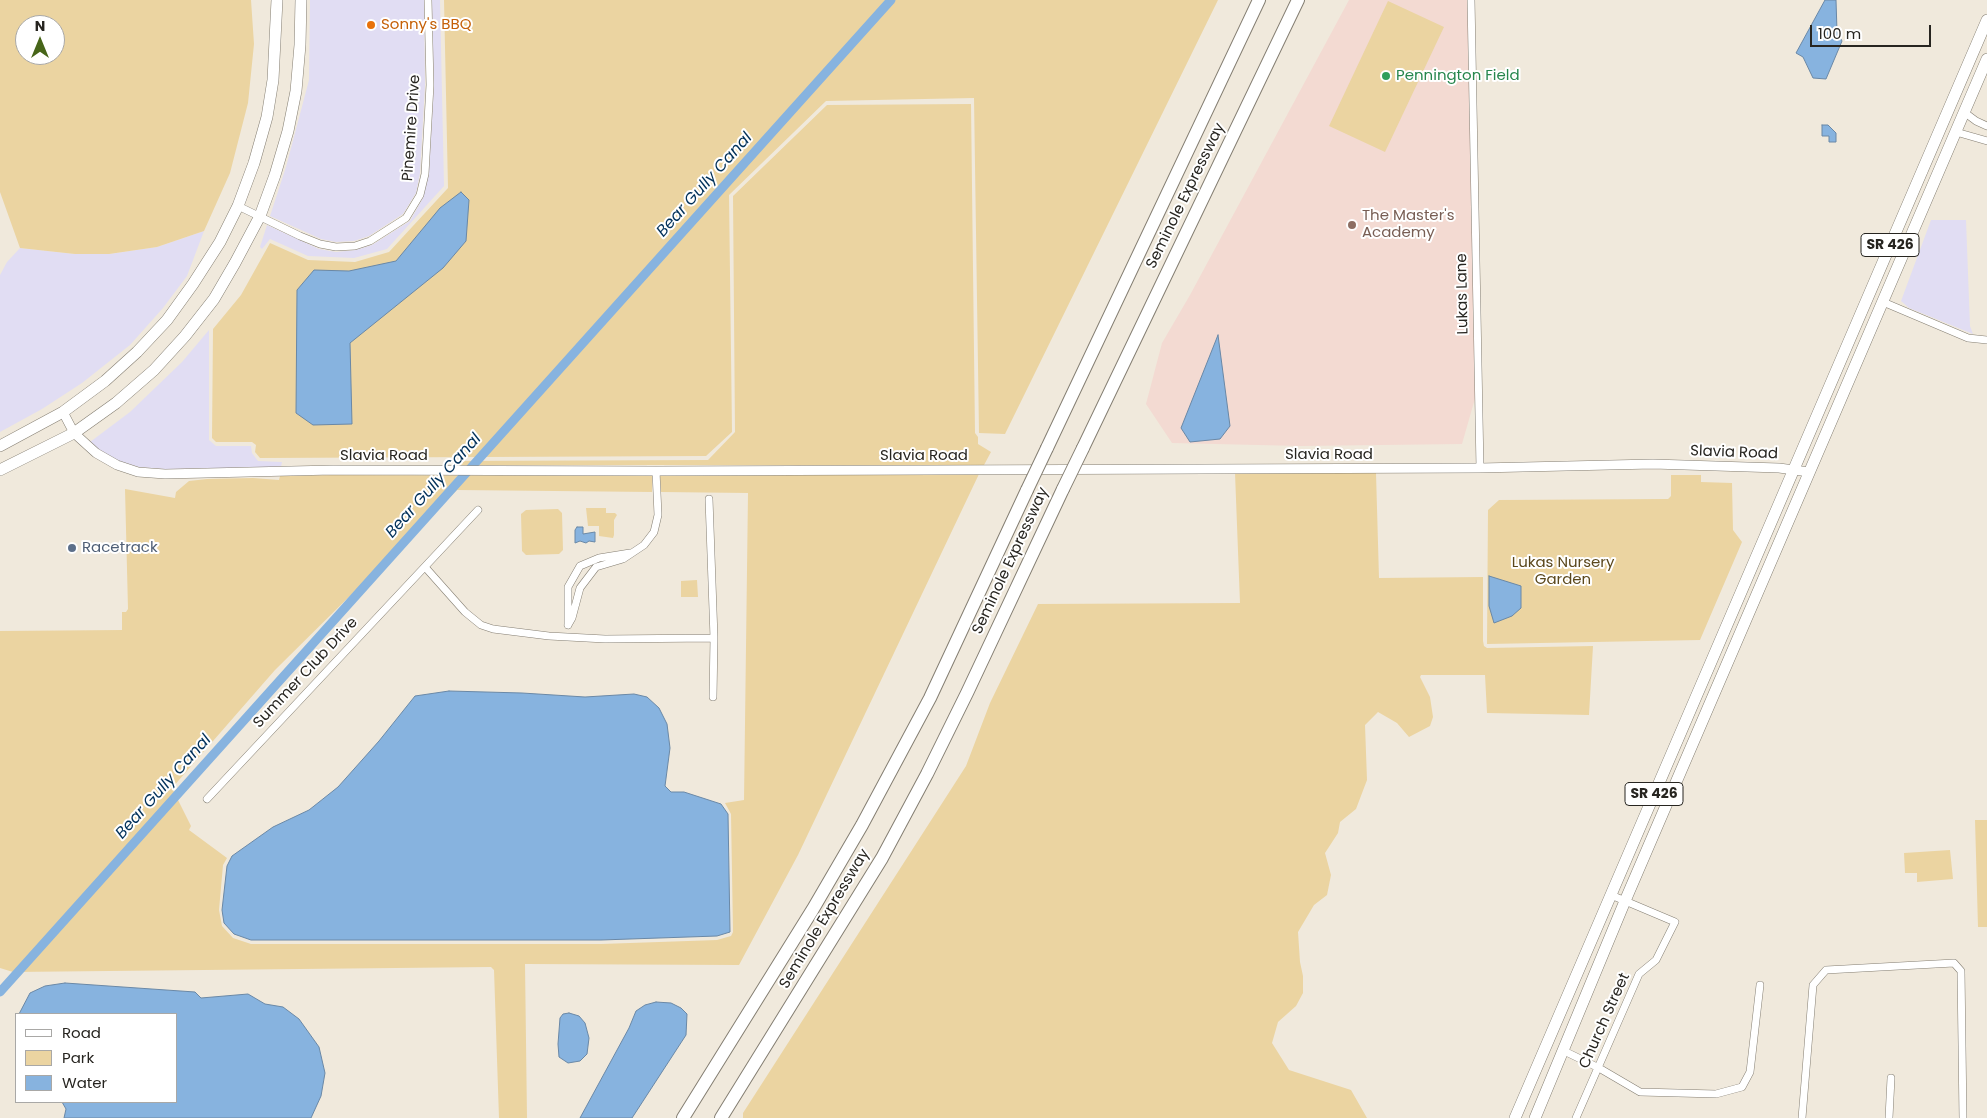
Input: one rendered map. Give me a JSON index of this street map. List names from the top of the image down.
{
  "streets": {
    "highway": ["Seminole Expressway"],
    "main road": ["SR 426"],
    "street": [
      "Pinemire Drive",
      "Lukas Lane",
      "Slavia Road",
      "Summer Club Drive",
      "Church Street"
    ]
  },
  "crossings": [
    ["SR 426", "Slavia Road"],
    ["SR 426", "Church Street"],
    ["Lukas Lane", "Slavia Road"]
  ],
  "water": ["Bear Gully Canal"],
  "parks": ["Lukas Nursery Garden"],
  "places": [
    "Sonny's BBQ",
    "Pennington Field",
    "The Master's Academy",
    "Racetrack"
  ],
  "legend": ["Road", "Park", "Water"],
  "scale_bar": "100 m",
  "north": "top"
}
